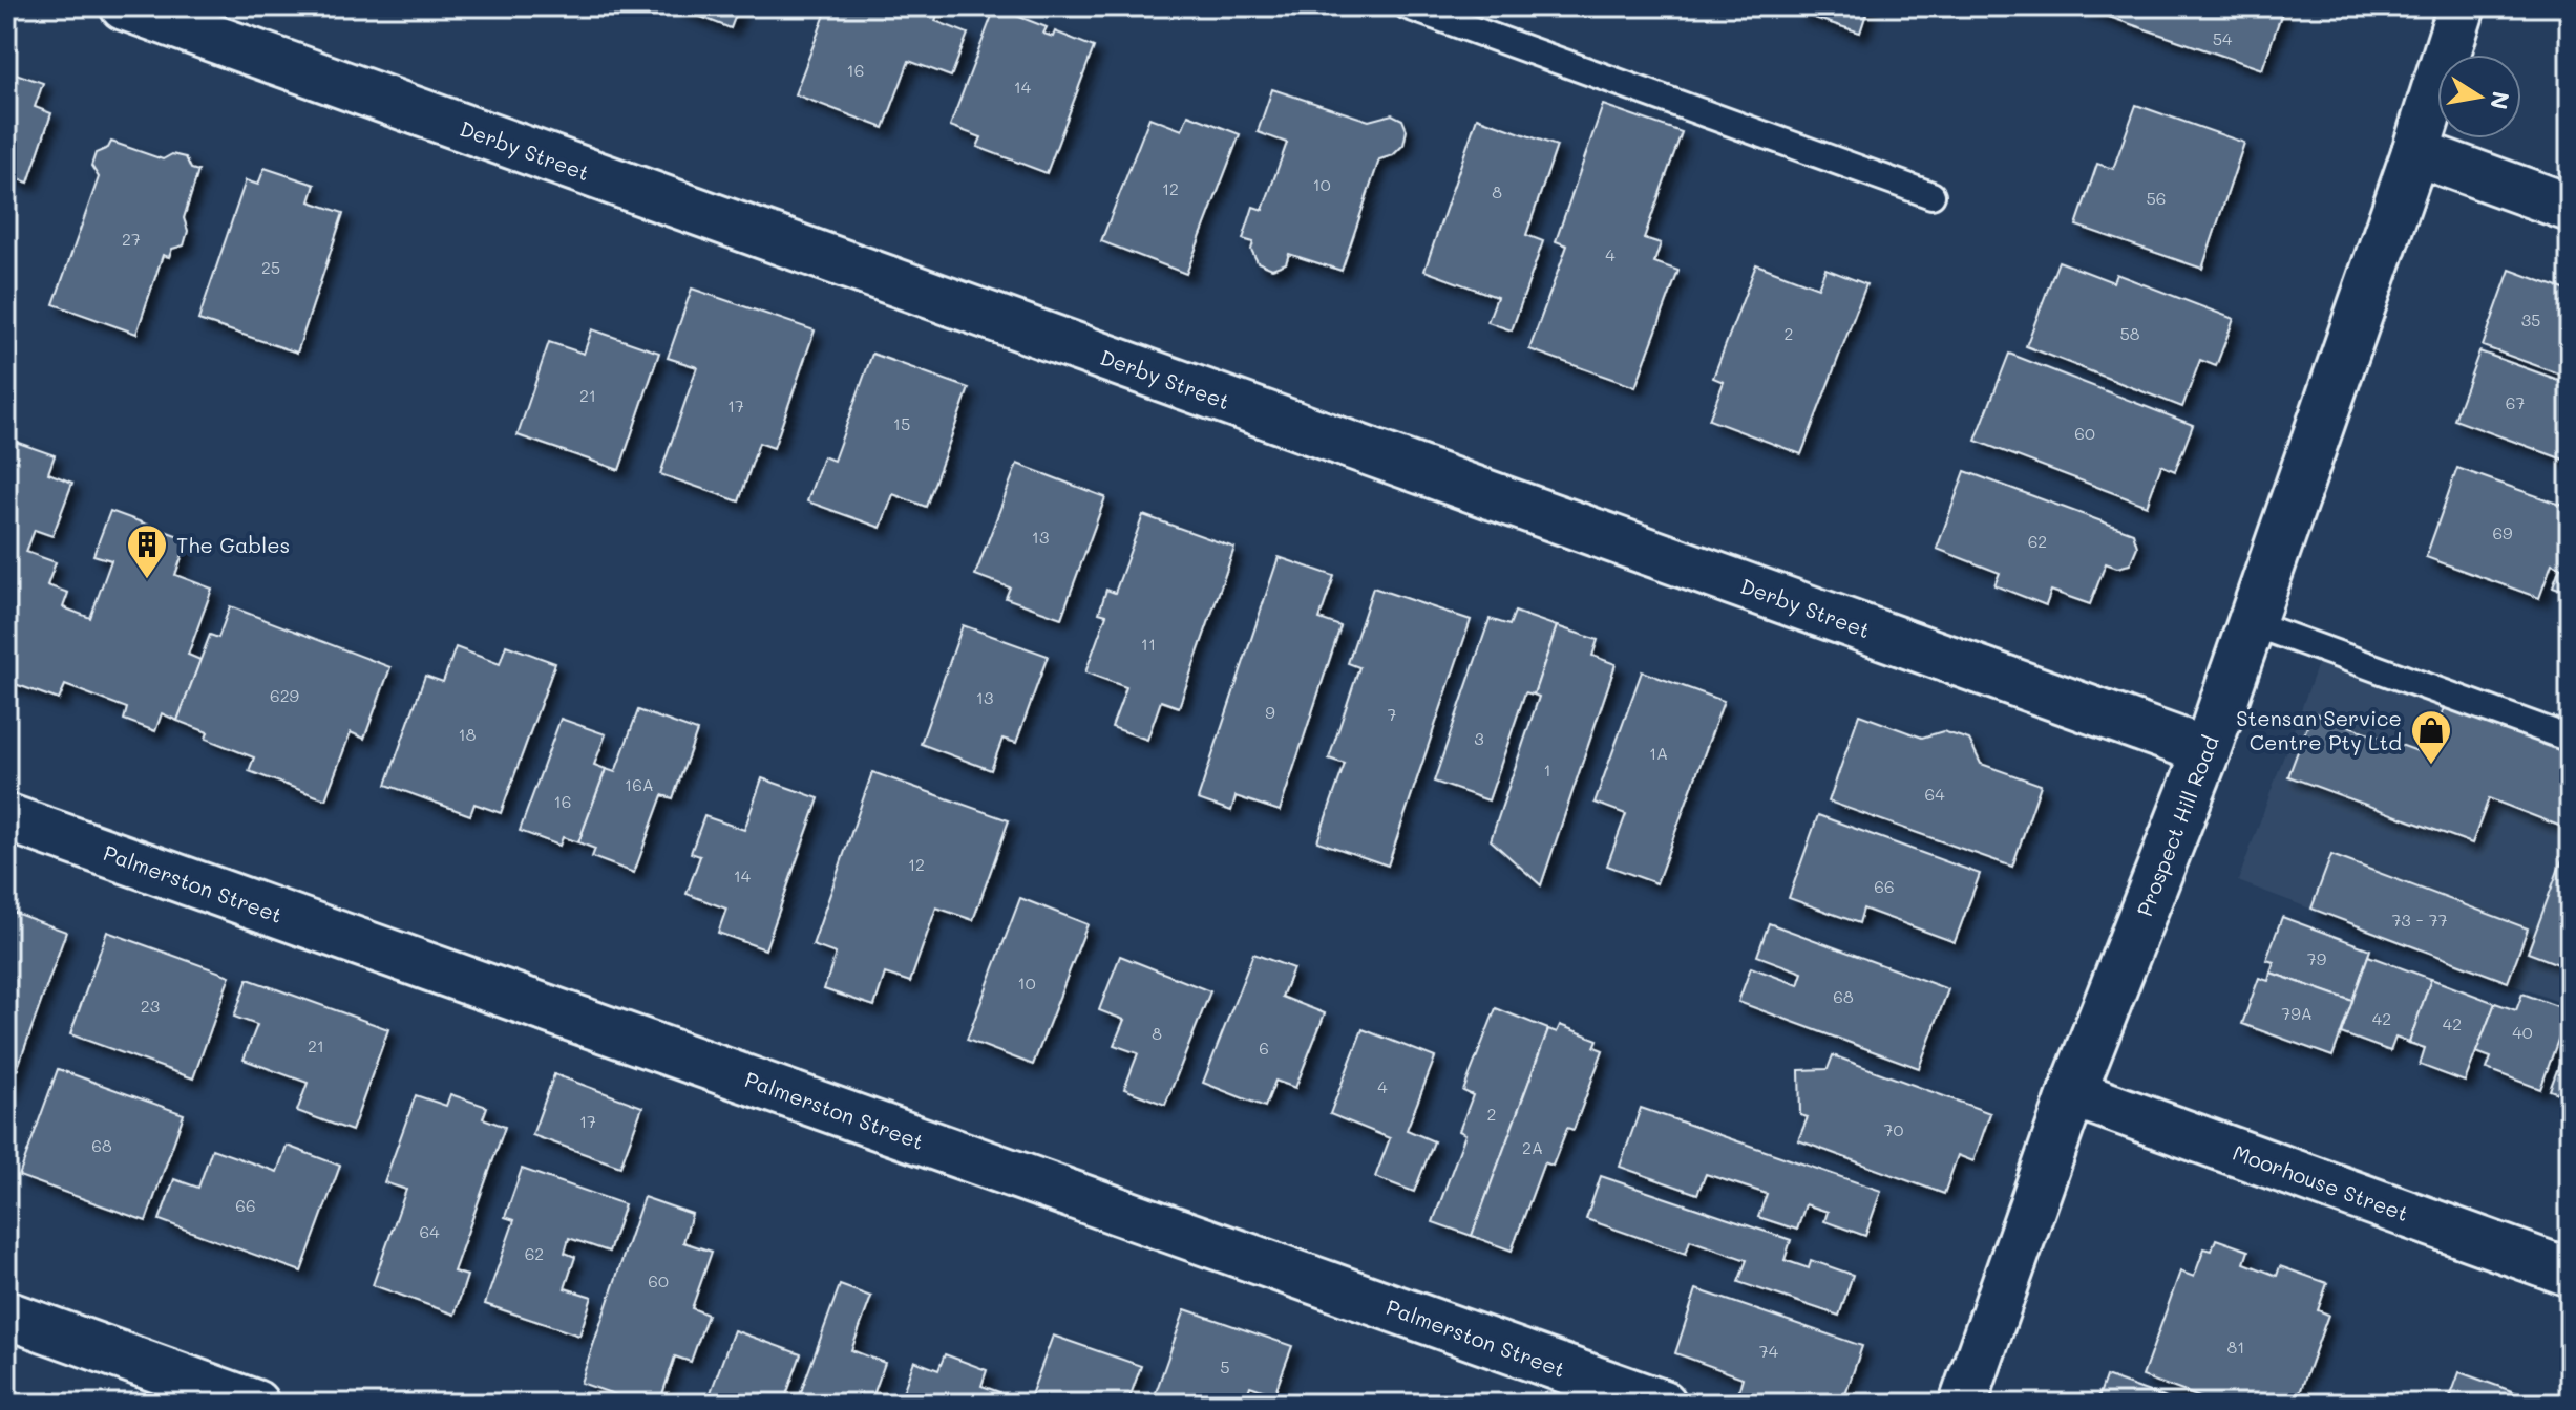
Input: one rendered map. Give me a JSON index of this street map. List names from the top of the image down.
{
  "streets": {
    "street": [
      "Derby Street",
      "Prospect Hill Road",
      "Palmerston Street",
      "Moorhouse Street"
    ]
  },
  "crossings": [
    ["Derby Street", "Prospect Hill Road"],
    ["Prospect Hill Road", "Moorhouse Street"]
  ],
  "places": {
    "building": ["The Gables"],
    "shop": ["Stensan Service Centre Pty Ltd"]
  },
  "house_numbers": [
    "54",
    "16",
    "14",
    "10",
    "12",
    "8",
    "56",
    "27",
    "4",
    "25",
    "35",
    "2",
    "58",
    "21",
    "67",
    "17",
    "15",
    "60",
    "69",
    "13",
    "62",
    "11",
    "629",
    "13",
    "9",
    "7",
    "18",
    "3",
    "1A",
    "1",
    "16A",
    "64",
    "16",
    "12",
    "14",
    "66",
    "73 - 77",
    "79",
    "10",
    "68",
    "23",
    "79A",
    "42",
    "42",
    "40",
    "8",
    "21",
    "6",
    "4",
    "2",
    "17",
    "70",
    "68",
    "2A",
    "66",
    "64",
    "62",
    "60",
    "81",
    "74",
    "5"
  ],
  "north": "right"
}
